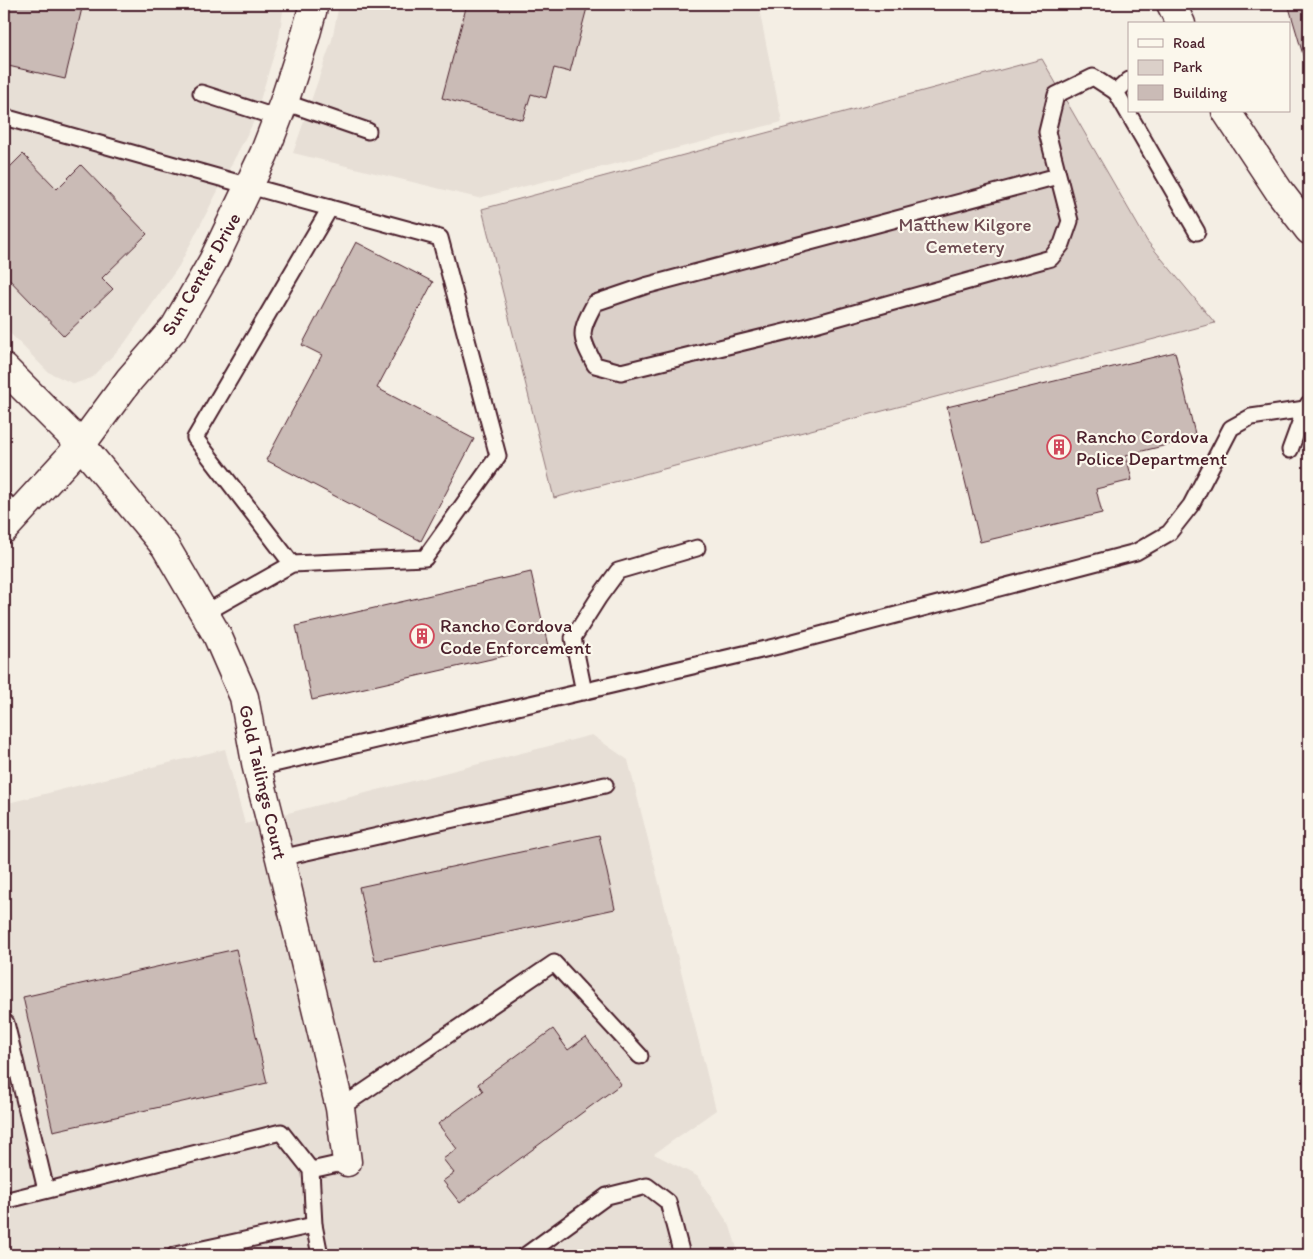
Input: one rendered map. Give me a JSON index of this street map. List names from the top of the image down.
{
  "streets": {
    "street": ["Sun Center Drive", "Gold Tailings Court"]
  },
  "crossings": [
    ["Sun Center Drive", "Gold Tailings Court"]
  ],
  "parks": ["Matthew Kilgore Cemetery"],
  "places": {
    "building": ["Rancho Cordova Police Department", "Rancho Cordova Code Enforcement"]
  },
  "legend": ["Road", "Park", "Building"]
}
